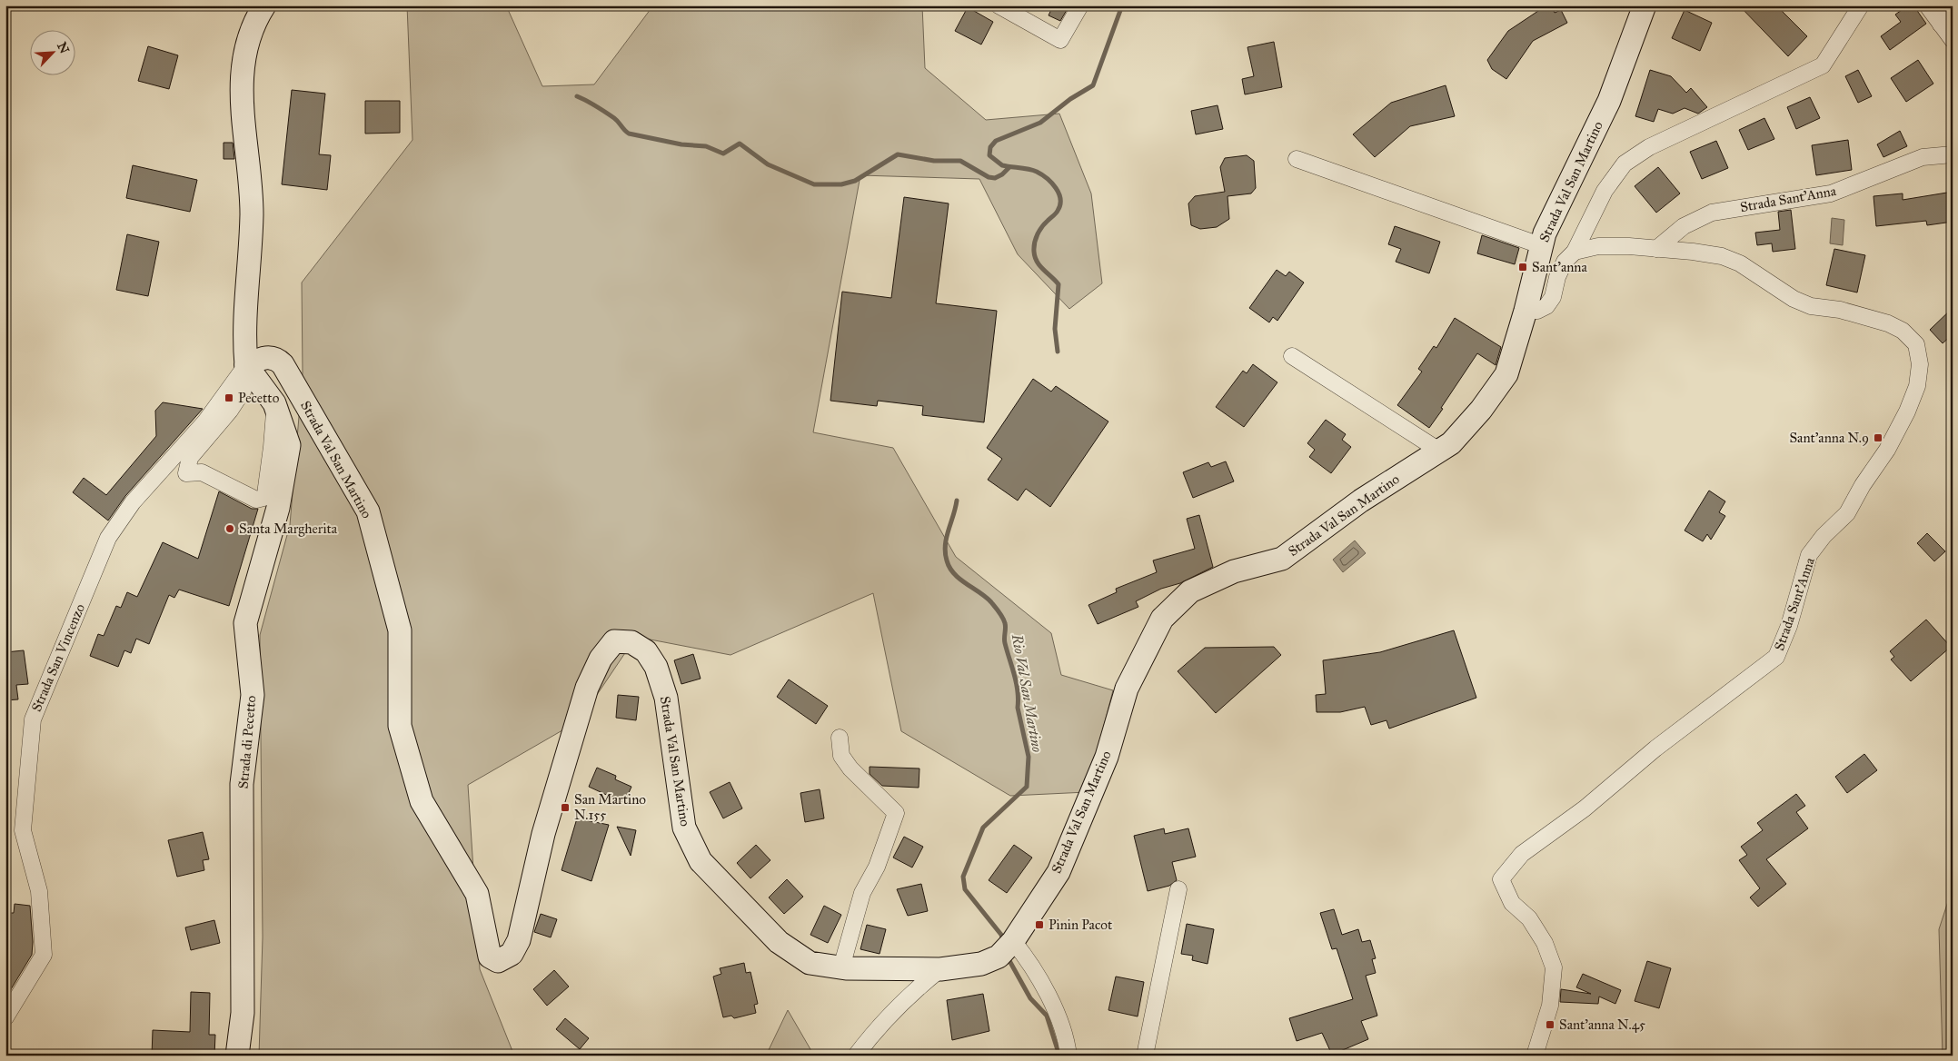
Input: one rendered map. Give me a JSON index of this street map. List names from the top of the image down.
{
  "streets": {
    "street": [
      "Strada Val San Martino",
      "Strada Sant'Anna",
      "Strada San Vincenzo",
      "Strada di Pecetto"
    ]
  },
  "crossings": [
    ["Strada Val San Martino", "Strada San Vincenzo"],
    ["Strada Val San Martino", "Strada di Pecetto"],
    ["Strada San Vincenzo", "Strada di Pecetto"]
  ],
  "water": ["Rio Val San Martino"],
  "places": {
    "transit": [
      "Sant'anna",
      "Pecetto",
      "Sant'anna N.9",
      "San Martino N.155",
      "Pinin Pacot",
      "Sant'anna N.45"
    ],
    "other": ["Santa Margherita"]
  },
  "north": "top right"
}
